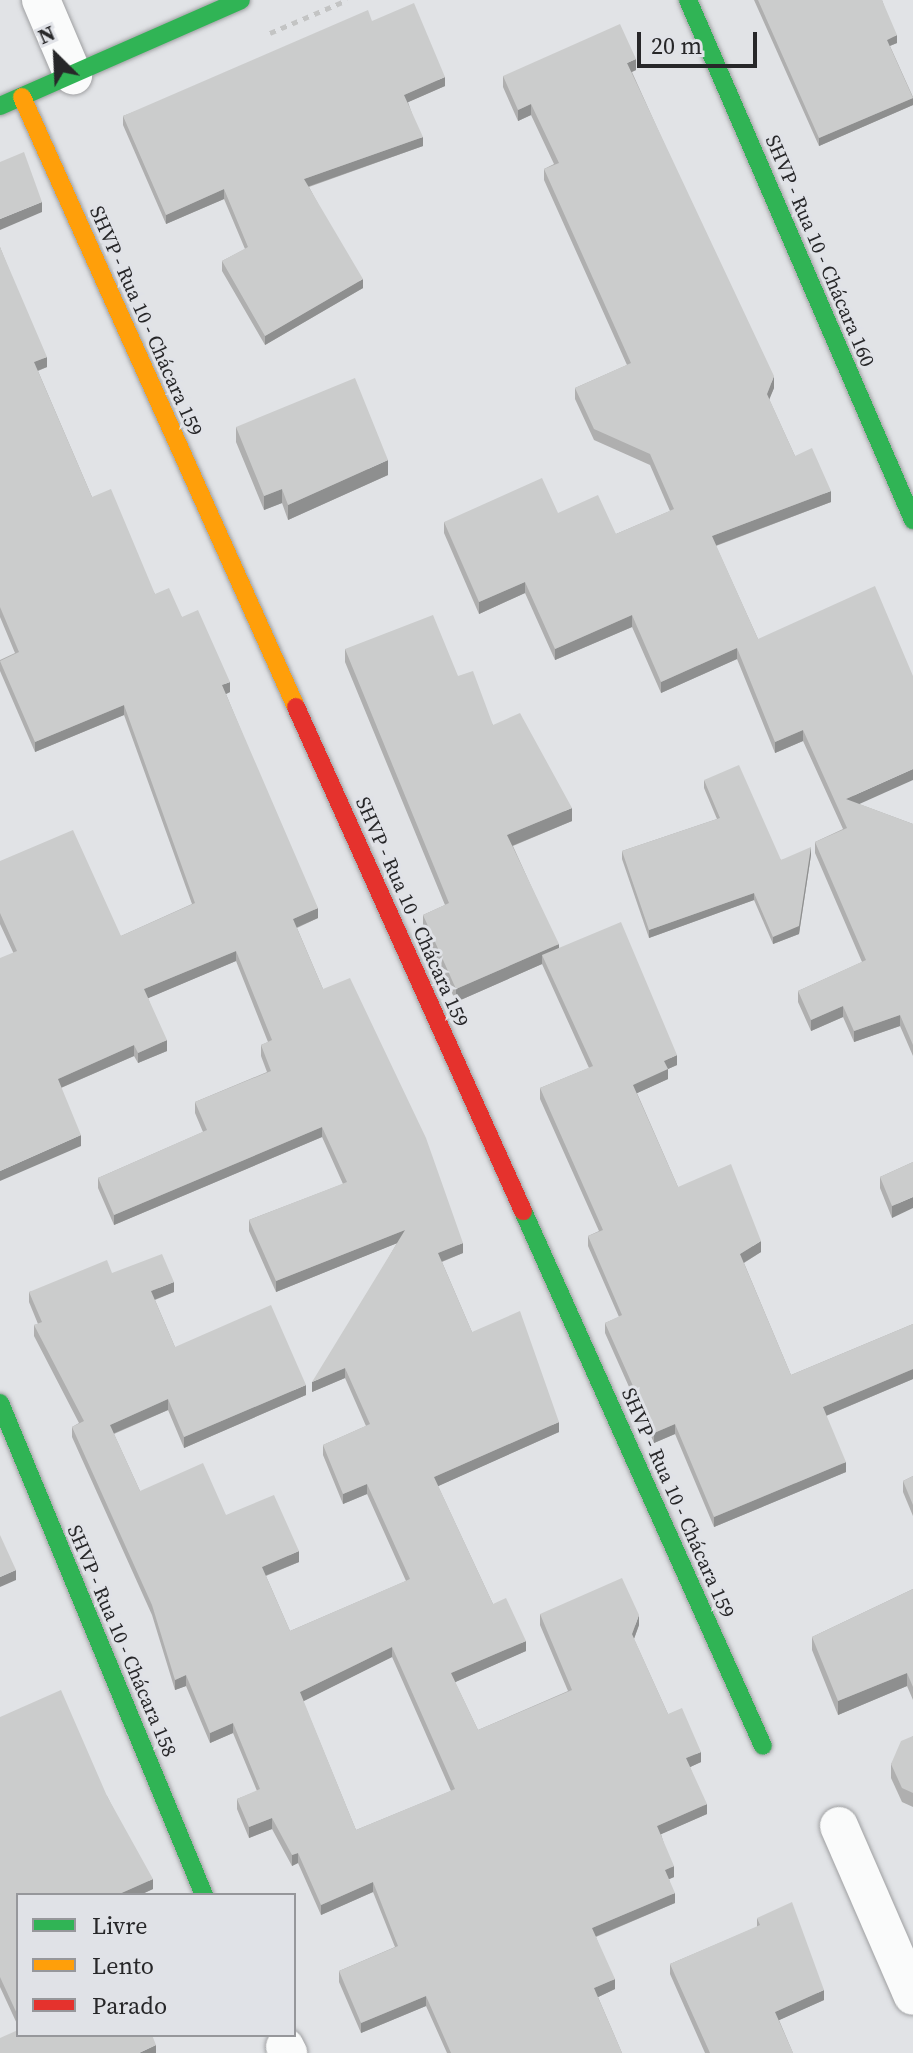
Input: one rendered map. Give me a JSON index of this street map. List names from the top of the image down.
{
  "streets": {
    "street": ["SHVP - Rua 10 - Chácara 160", "SHVP - Rua 10 - Chácara 159", "SHVP - Rua 10 - Chácara 158"]
  },
  "legend": ["Livre", "Lento", "Parado"],
  "scale_bar": "20 m",
  "north": "top left"
}
